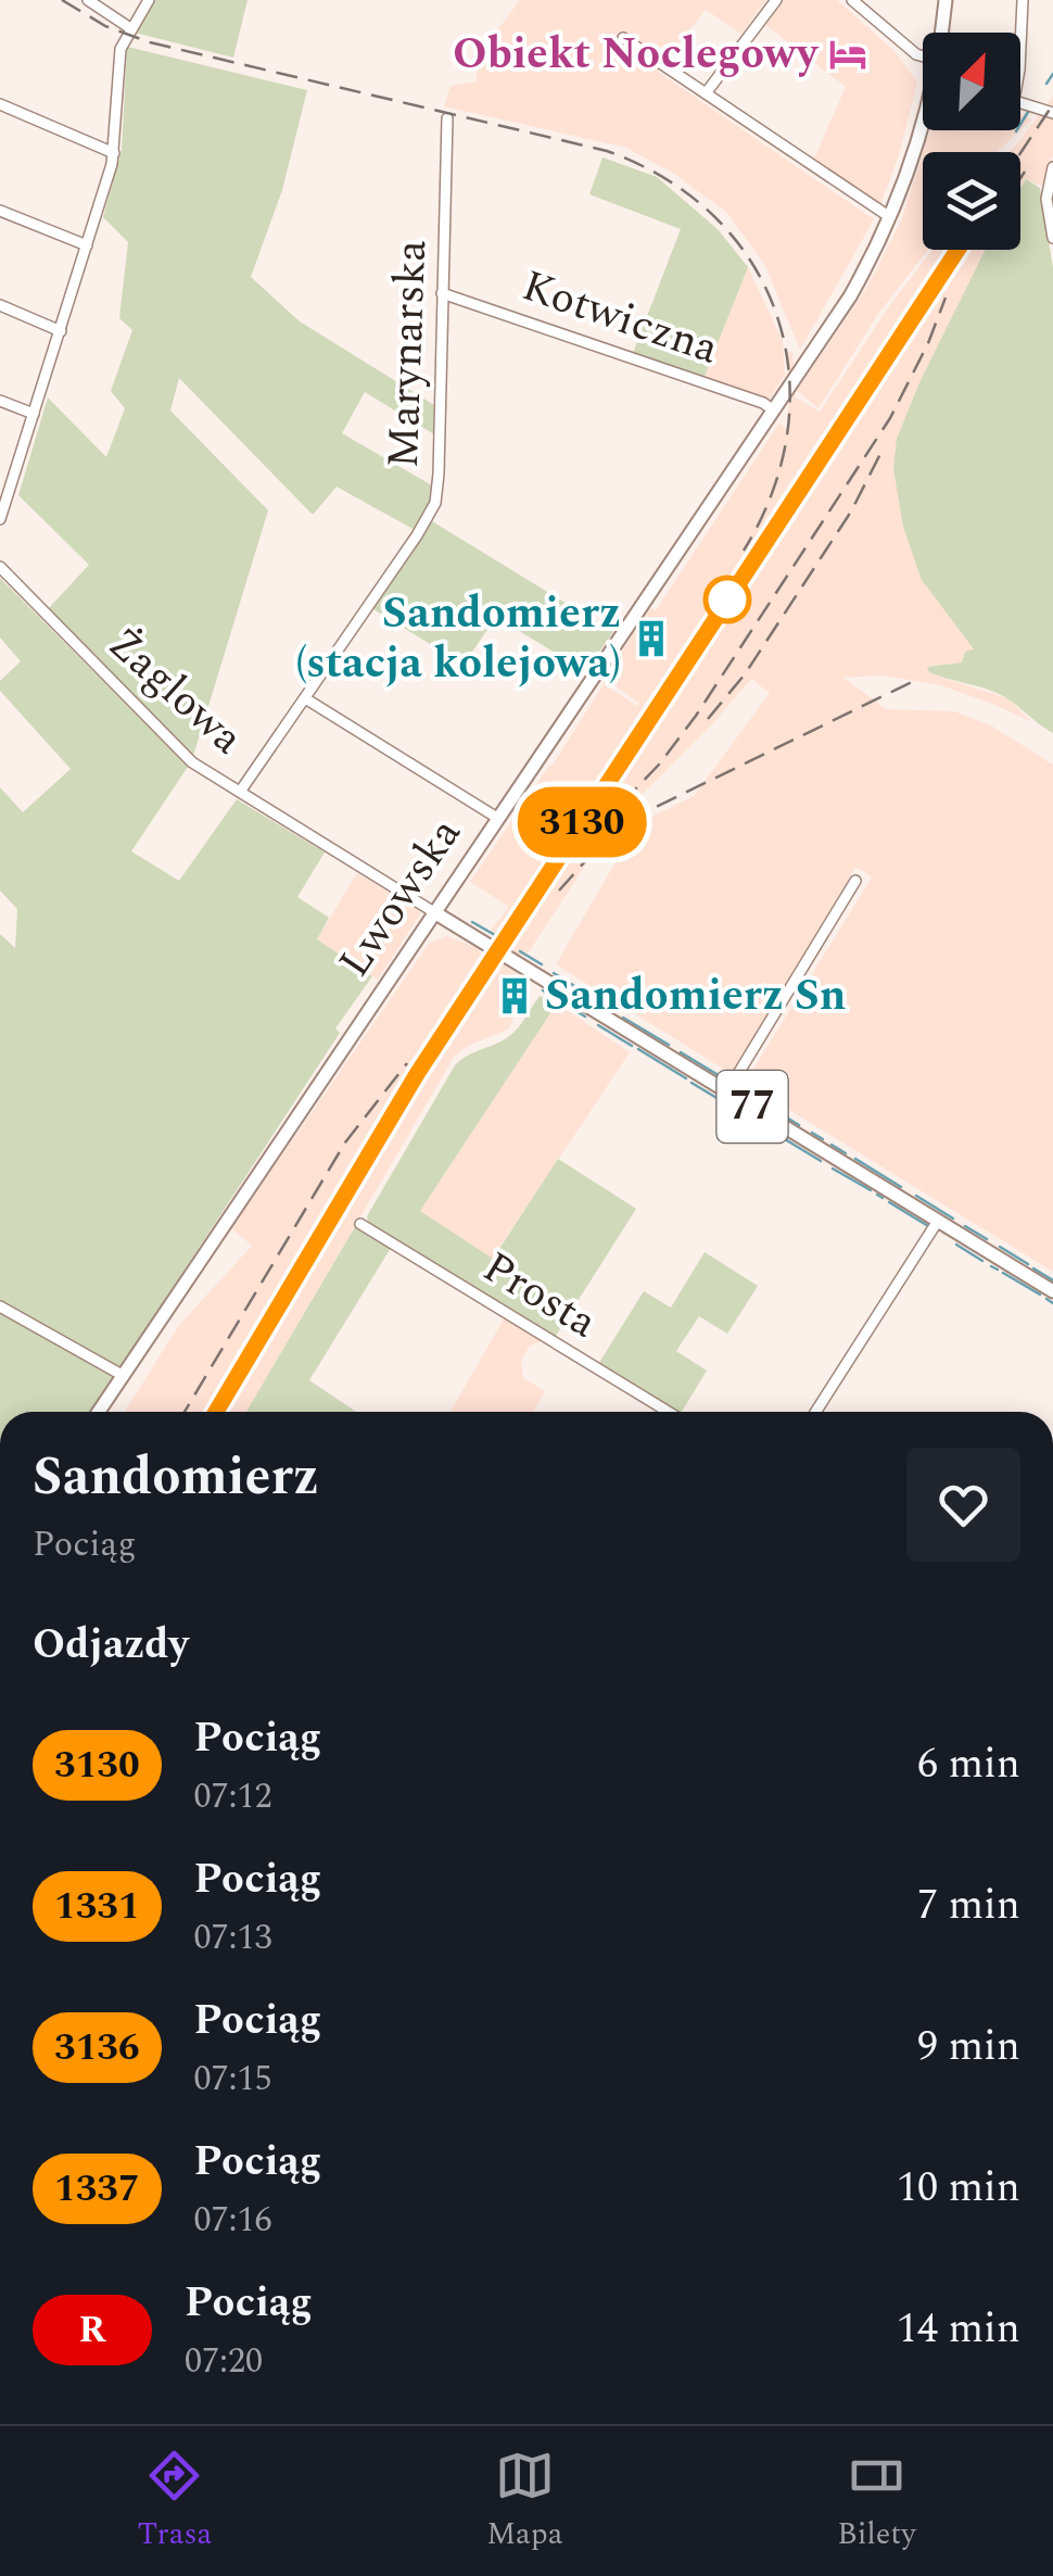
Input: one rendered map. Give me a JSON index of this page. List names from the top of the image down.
{
  "streets": {
    "main road": ["Lwowska", "77"],
    "street": [
      "Kotwiczna",
      "Marynarska",
      "Żaglowa",
      "Prosta"
    ]
  },
  "crossings": [
    ["Kotwiczna", "Marynarska"],
    ["Kotwiczna", "Lwowska"],
    ["Marynarska", "Żaglowa"],
    ["Żaglowa", "Lwowska"],
    ["Żaglowa", "77"],
    ["Lwowska", "77"]
  ],
  "places": {
    "hotel": ["Obiekt Noclegowy"],
    "building": ["Sandomierz (stacja kolejowa)", "Sandomierz Sn"]
  },
  "north": "top right",
  "page": {
    "on_map": "3130",
    "heading": [
      ["Sandomierz", "Pociąg"],
      "Odjazdy"
    ],
    "list": [
      {
        "mark": "3130",
        "name": "Pociąg",
        "note": "07:12",
        "value": "6 min"
      },
      {
        "mark": "1331",
        "name": "Pociąg",
        "note": "07:13",
        "value": "7 min"
      },
      {
        "mark": "3136",
        "name": "Pociąg",
        "note": "07:15",
        "value": "9 min"
      },
      {
        "mark": "1337",
        "name": "Pociąg",
        "note": "07:16",
        "value": "10 min"
      },
      {
        "mark": "R",
        "name": "Pociąg",
        "note": "07:20",
        "value": "14 min"
      }
    ],
    "tabs": ["Trasa", "Mapa", "Bilety"]
  }
}
